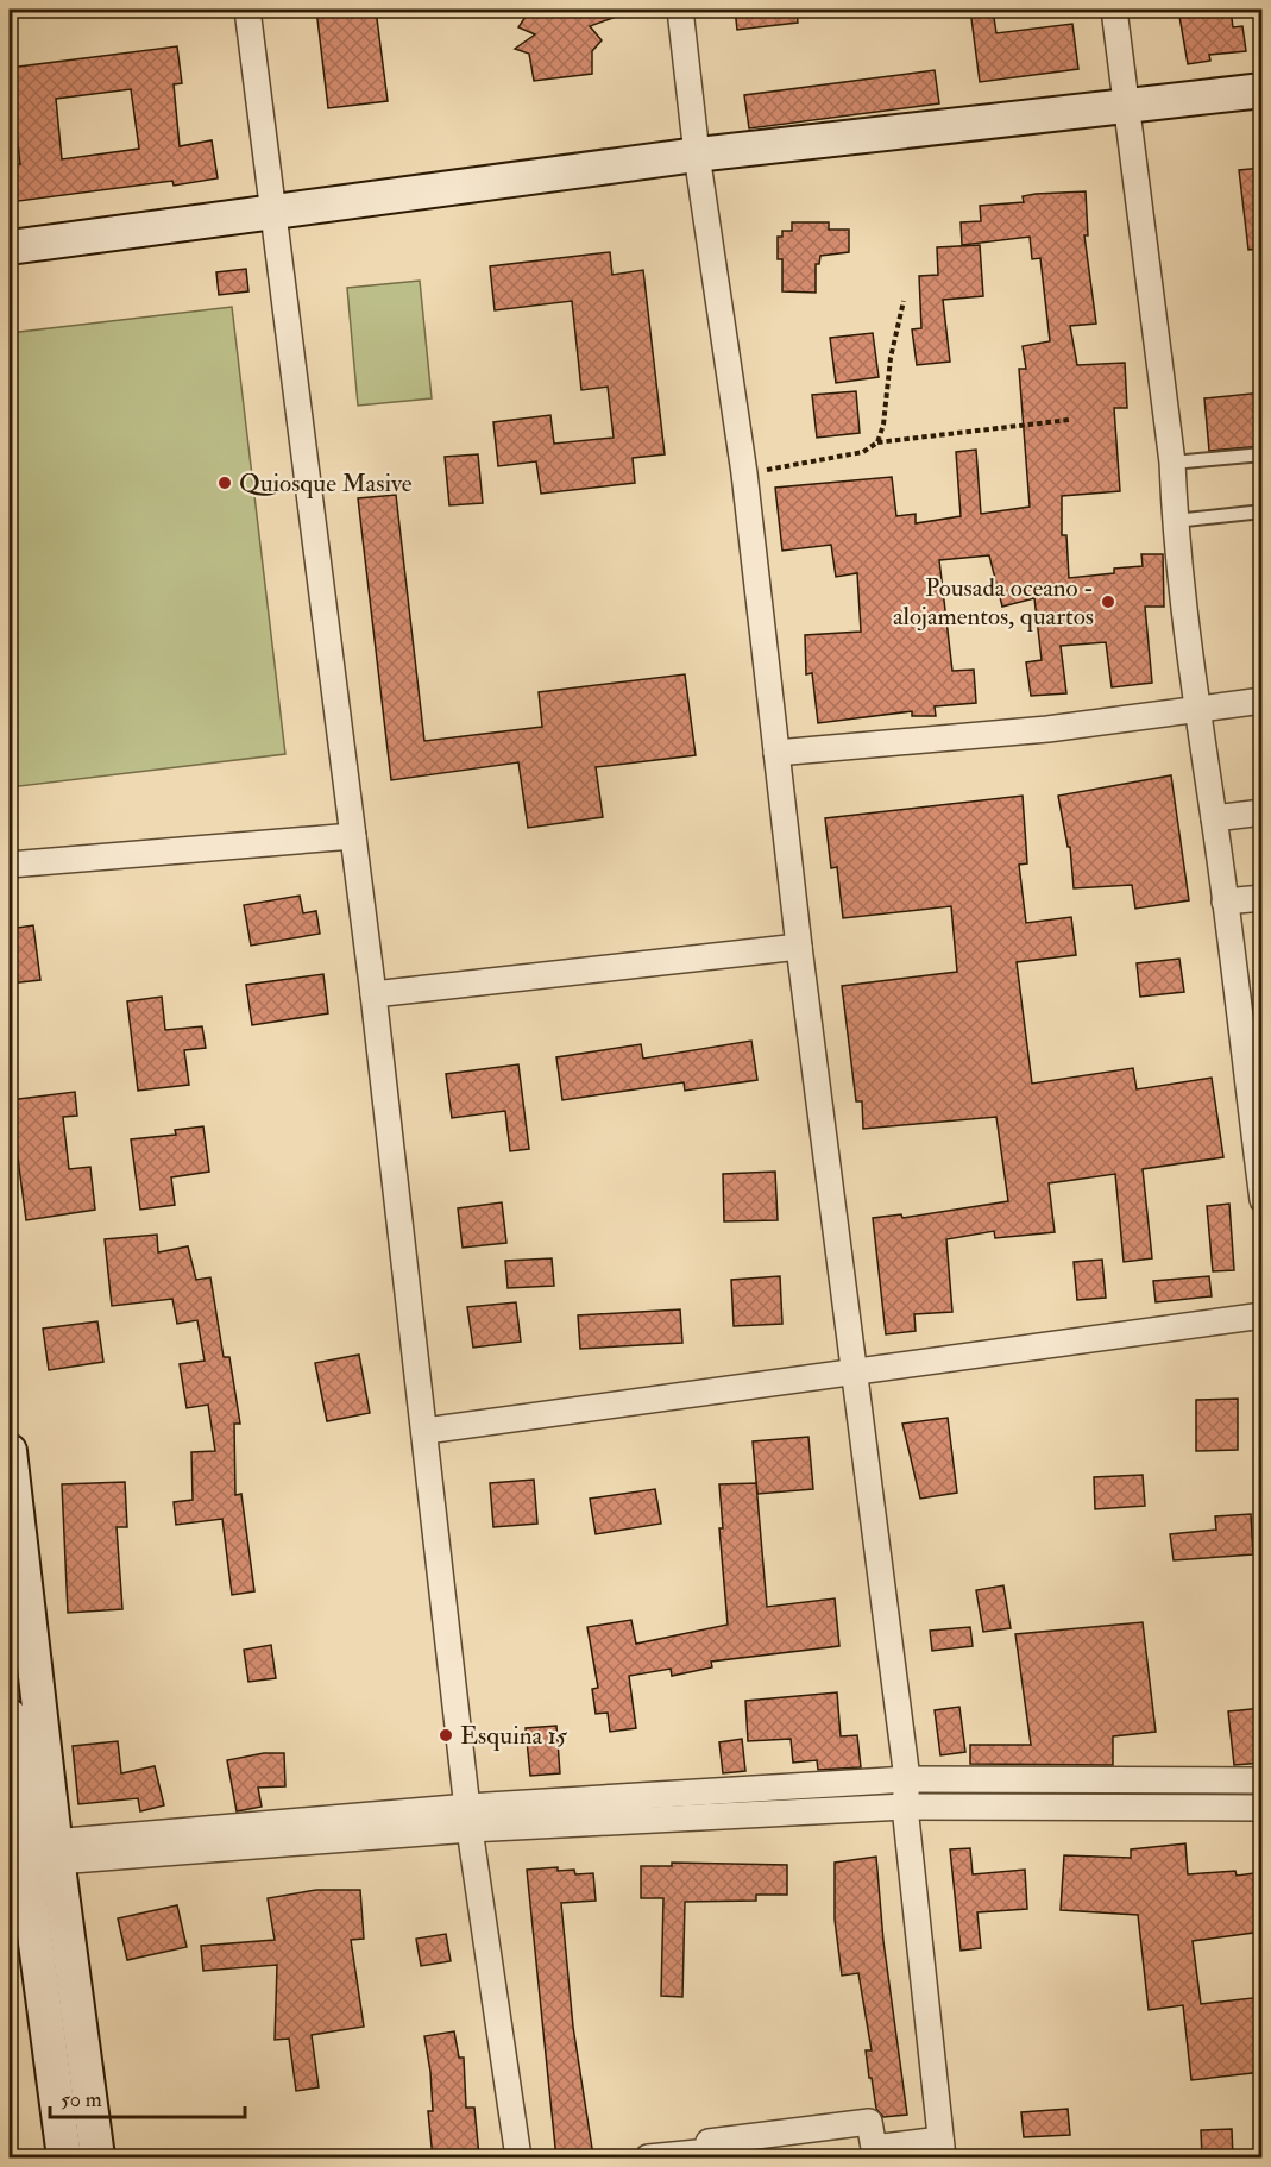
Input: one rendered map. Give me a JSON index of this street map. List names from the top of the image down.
{
  "places": ["Quiosque Masive", "Pousada oceano - alojamentos, quartos", "Esquina 15"],
  "scale_bar": "50 m"
}
